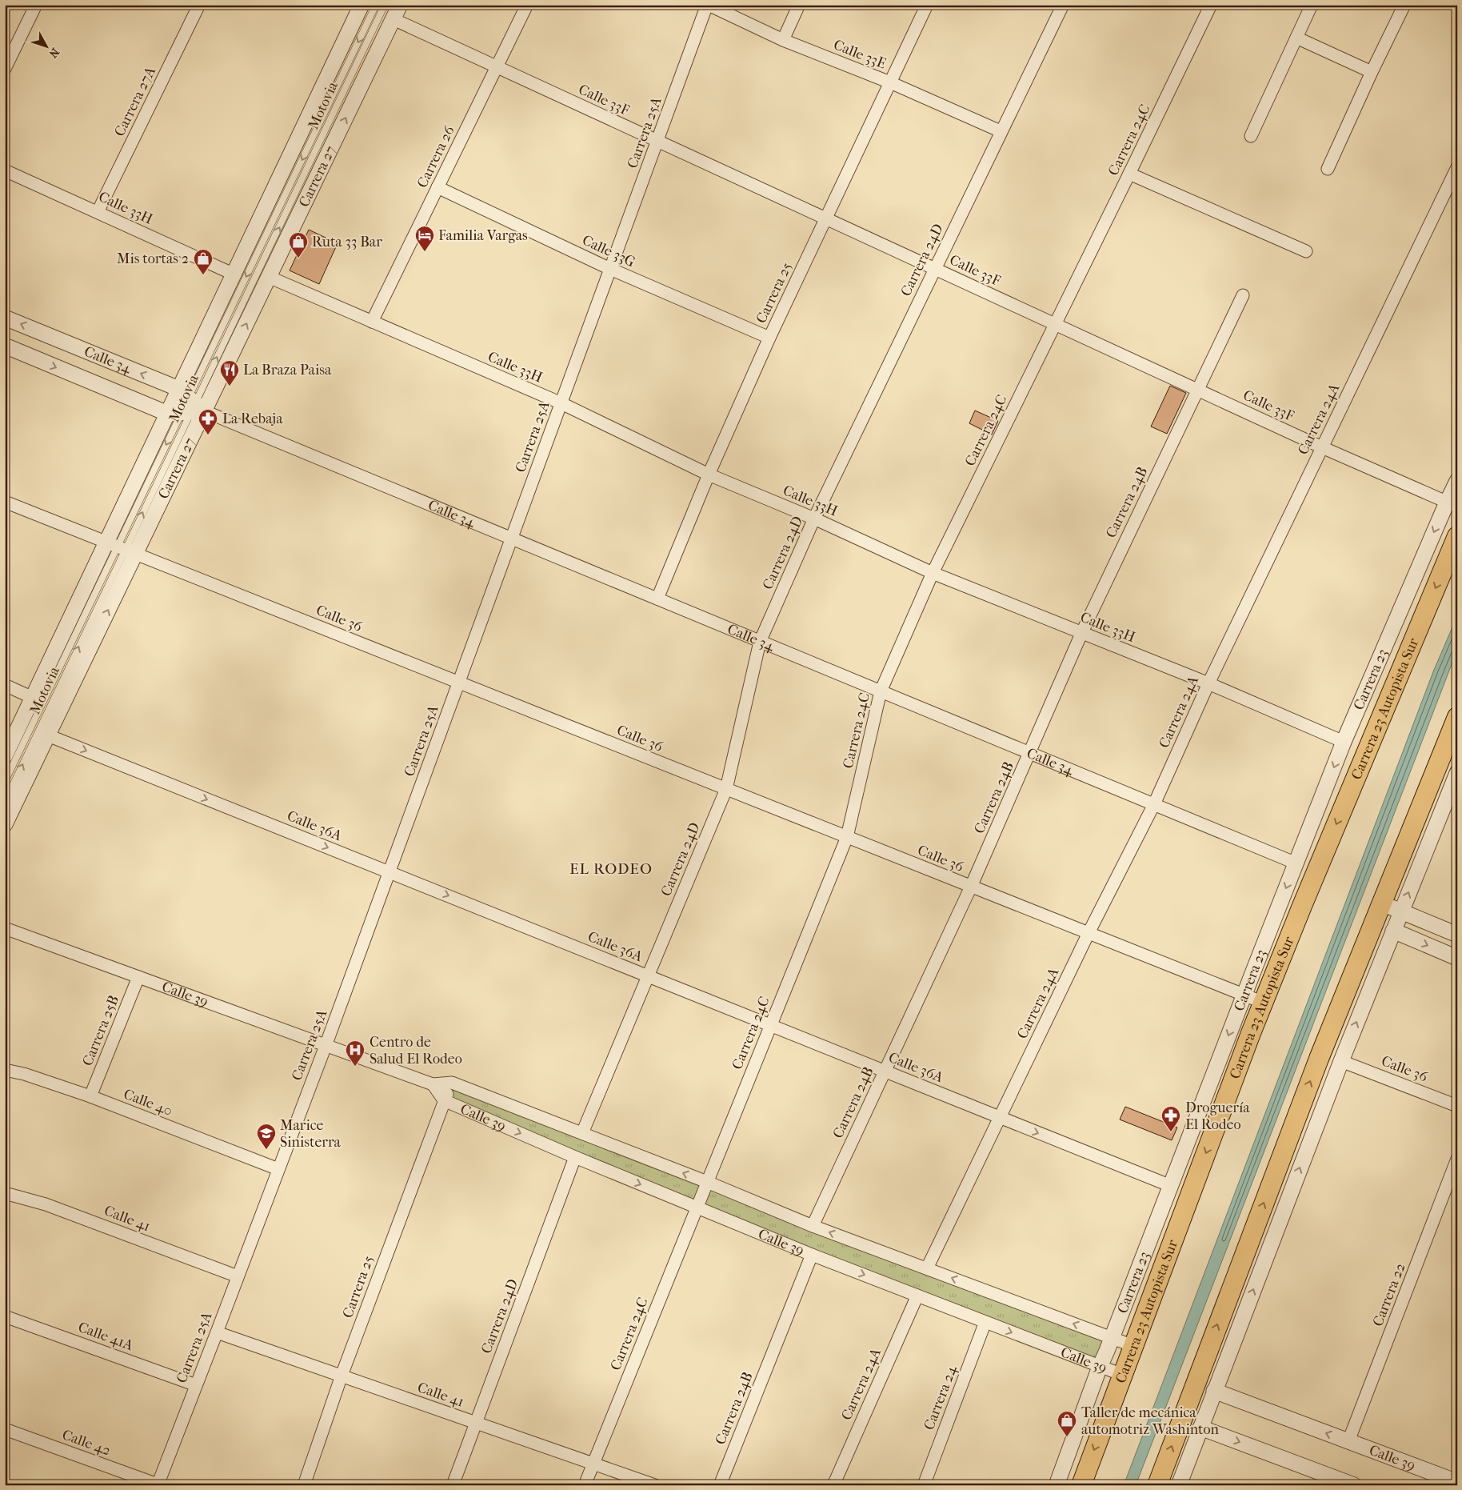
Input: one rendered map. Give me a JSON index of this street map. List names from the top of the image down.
{
  "streets": {
    "main road": ["Carrera 23 Autopista Sur"],
    "street": [
      "Calle 33E",
      "Calle 33F",
      "Carrera 27A",
      "Carrera 25A",
      "Carrera 24C",
      "Carrera 26",
      "Carrera 27",
      "Calle 33H",
      "Calle 33G",
      "Carrera 24D",
      "Carrera 25",
      "Calle 34",
      "Carrera 24A",
      "Carrera 24B",
      "Calle 36",
      "Carrera 23",
      "Calle 36A",
      "Calle 39",
      "Carrera 25B",
      "Calle 40",
      "Calle 41",
      "Carrera 22",
      "Calle 41A",
      "Carrera 24",
      "Calle 42"
    ],
    "lane": ["Motovia"]
  },
  "crossings": [
    ["Calle 33E", "Carrera 25A"],
    ["Calle 33E", "Carrera 24D"],
    ["Calle 33E", "Carrera 25"],
    ["Calle 33F", "Carrera 25A"],
    ["Calle 33F", "Carrera 24C"],
    ["Calle 33F", "Carrera 26"],
    ["Calle 33F", "Carrera 27"],
    ["Calle 33F", "Carrera 24D"],
    ["Calle 33F", "Carrera 25"],
    ["Calle 33F", "Carrera 24A"],
    ["Calle 33F", "Carrera 24B"],
    ["Calle 33F", "Carrera 23"],
    ["Carrera 27A", "Calle 33H"],
    ["Motovia", "Carrera 27"],
    ["Motovia", "Calle 34"],
    ["Motovia", "Calle 36"],
    ["Carrera 25A", "Calle 33H"],
    ["Carrera 25A", "Calle 33G"],
    ["Carrera 25A", "Calle 34"],
    ["Carrera 25A", "Calle 36"],
    ["Carrera 25A", "Calle 36A"],
    ["Carrera 25A", "Calle 39"],
    ["Carrera 25A", "Calle 40"],
    ["Carrera 25A", "Calle 41"],
    ["Carrera 25A", "Calle 41A"],
    ["Carrera 25A", "Calle 42"],
    ["Carrera 24C", "Calle 33H"],
    ["Carrera 24C", "Calle 34"],
    ["Carrera 24C", "Calle 36"],
    ["Carrera 24C", "Calle 36A"],
    ["Carrera 24C", "Calle 39"],
    ["Carrera 24C", "Calle 41"],
    ["Carrera 26", "Calle 33H"],
    ["Carrera 26", "Calle 33G"],
    ["Carrera 27", "Calle 33H"],
    ["Carrera 27", "Calle 34"],
    ["Carrera 27", "Calle 36"],
    ["Carrera 27", "Calle 36A"],
    ["Calle 33H", "Carrera 24D"],
    ["Calle 33H", "Carrera 25"],
    ["Calle 33H", "Carrera 24A"],
    ["Calle 33H", "Carrera 24B"],
    ["Calle 33H", "Carrera 23"],
    ["Calle 33G", "Carrera 25"],
    ["Carrera 24D", "Calle 34"],
    ["Carrera 24D", "Calle 36"],
    ["Carrera 24D", "Calle 36A"],
    ["Carrera 24D", "Calle 39"],
    ["Carrera 24D", "Calle 41"],
    ["Carrera 25", "Calle 34"],
    ["Carrera 25", "Calle 39"],
    ["Carrera 25", "Calle 41"],
    ["Calle 34", "Carrera 24A"],
    ["Calle 34", "Carrera 24B"],
    ["Calle 34", "Carrera 23"],
    ["Carrera 24A", "Calle 36"],
    ["Carrera 24A", "Calle 36A"],
    ["Carrera 24A", "Calle 39"],
    ["Carrera 24B", "Calle 36"],
    ["Carrera 24B", "Calle 36A"],
    ["Carrera 24B", "Calle 39"],
    ["Calle 36", "Carrera 23"],
    ["Calle 36", "Carrera 23 Autopista Sur"],
    ["Carrera 23", "Calle 36A"],
    ["Carrera 23", "Calle 39"],
    ["Carrera 23 Autopista Sur", "Calle 39"],
    ["Calle 39", "Carrera 25B"],
    ["Calle 39", "Carrera 22"],
    ["Calle 39", "Carrera 24"],
    ["Carrera 25B", "Calle 40"]
  ],
  "one_way": ["Calle 36A"],
  "districts": ["EL RODEO"],
  "places": {
    "hotel": ["Familia Vargas"],
    "shop": ["Ruta 33 Bar", "Mis tortas 2", "Taller de mecánica automotriz Washinton"],
    "restaurant": ["La Braza Paisa"],
    "pharmacy": ["La Rebaja", "Droguería El Rodeo"],
    "hospital": ["Centro de Salud El Rodeo"],
    "school or university": ["Marice Sinisterra"]
  },
  "north": "bottom right"
}
